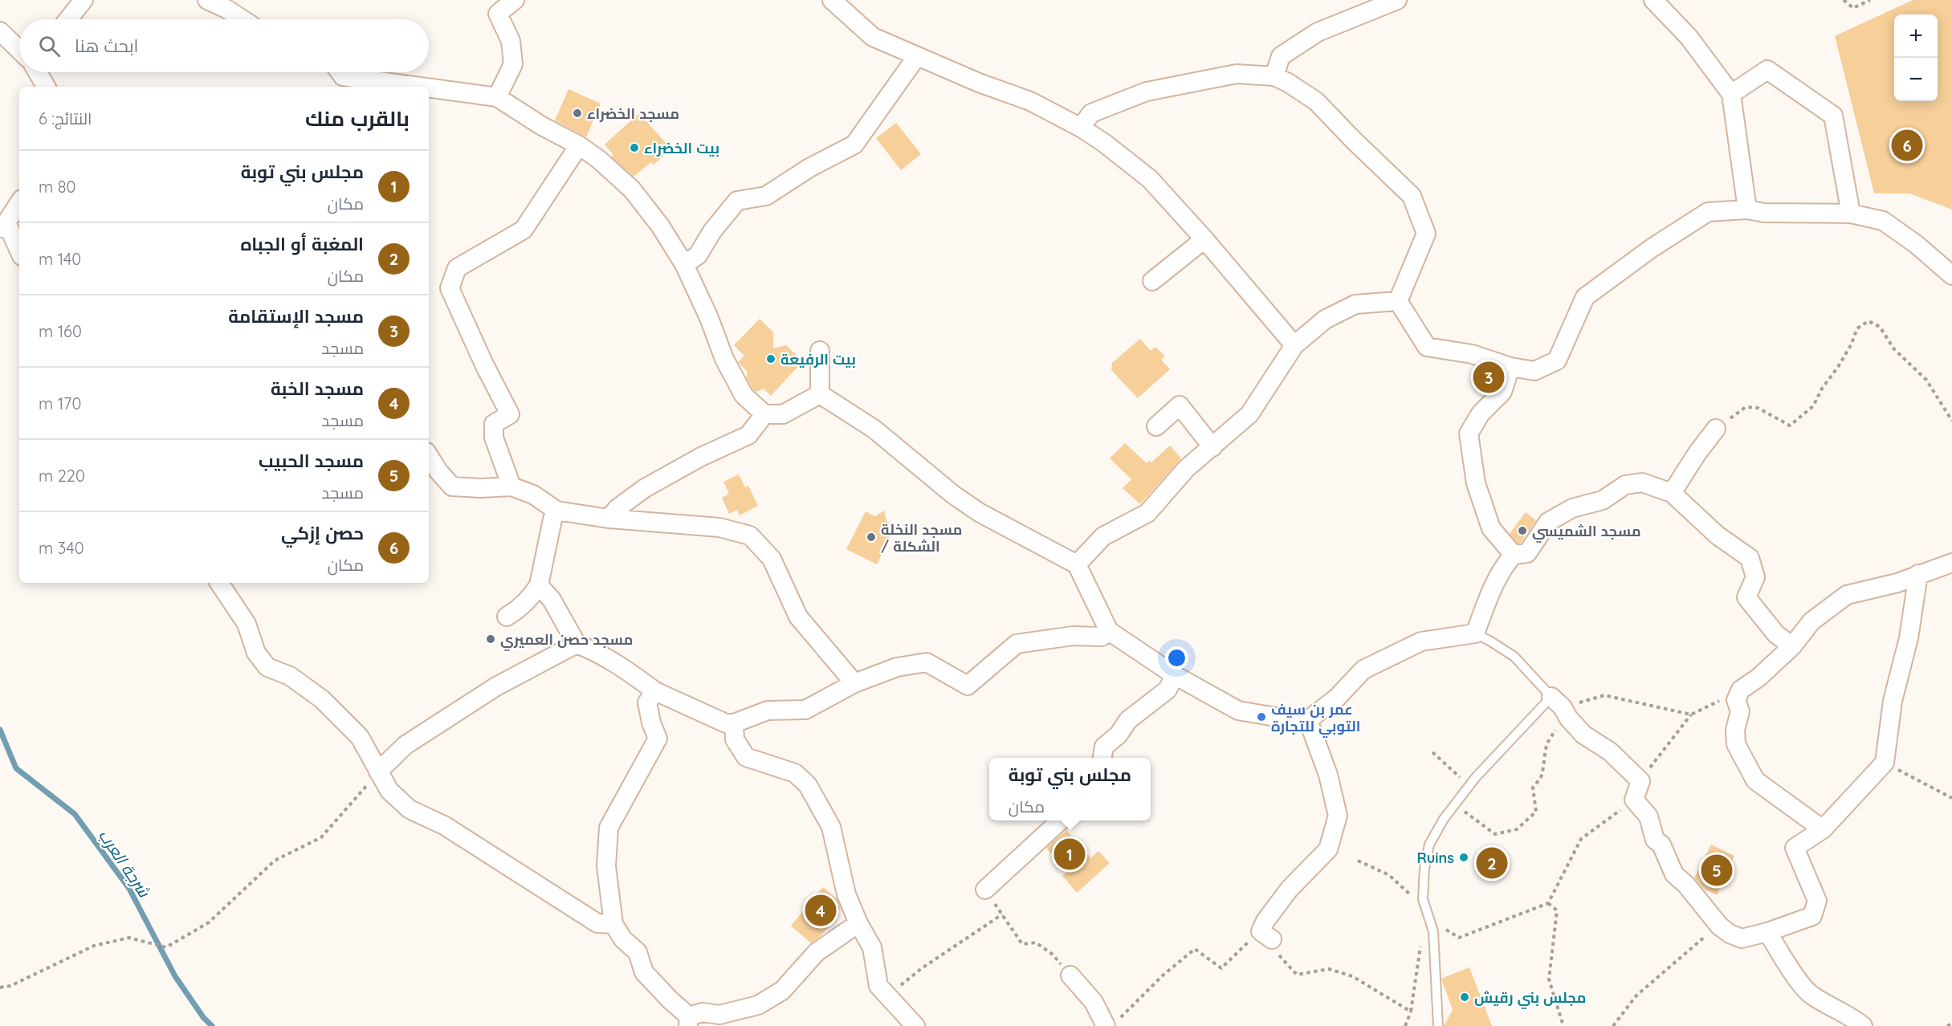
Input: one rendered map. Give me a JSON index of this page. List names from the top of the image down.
{
  "water": ["شرجة العرب"],
  "places": [
    "مسجد الخضراء",
    "بيت الخضراء",
    "بيت الرفيعة",
    "مسجد الشميسي",
    "مسجد النخلة / الشكلة",
    "مسجد حصن العميري",
    "عمر بن سيف التوبي للتجارة",
    "Ruins",
    "مجلس بني رقيش"
  ],
  "page": {
    "map_buttons": ["+", "−"],
    "search": "ابحث هنا",
    "heading": ["بالقرب منك", "النتائج: 6"],
    "pins": [
      "6",
      "3",
      "1",
      "2",
      "5",
      "4"
    ],
    "list": [
      {
        "mark": "1",
        "name": "مجلس بني توبة",
        "note": "مكان",
        "value": "80 m"
      },
      {
        "mark": "2",
        "name": "المغبة أو الجباه",
        "note": "مكان",
        "value": "140 m"
      },
      {
        "mark": "3",
        "name": "مسجد الإستقامة",
        "note": "مسجد",
        "value": "160 m"
      },
      {
        "mark": "4",
        "name": "مسجد الخبة",
        "note": "مسجد",
        "value": "170 m"
      },
      {
        "mark": "5",
        "name": "مسجد الحبيب",
        "note": "مسجد",
        "value": "220 m"
      },
      {
        "mark": "6",
        "name": "حصن إزكي",
        "note": "مكان",
        "value": "340 m"
      }
    ],
    "popup": ["مجلس بني توبة", "مكان"]
  }
}
